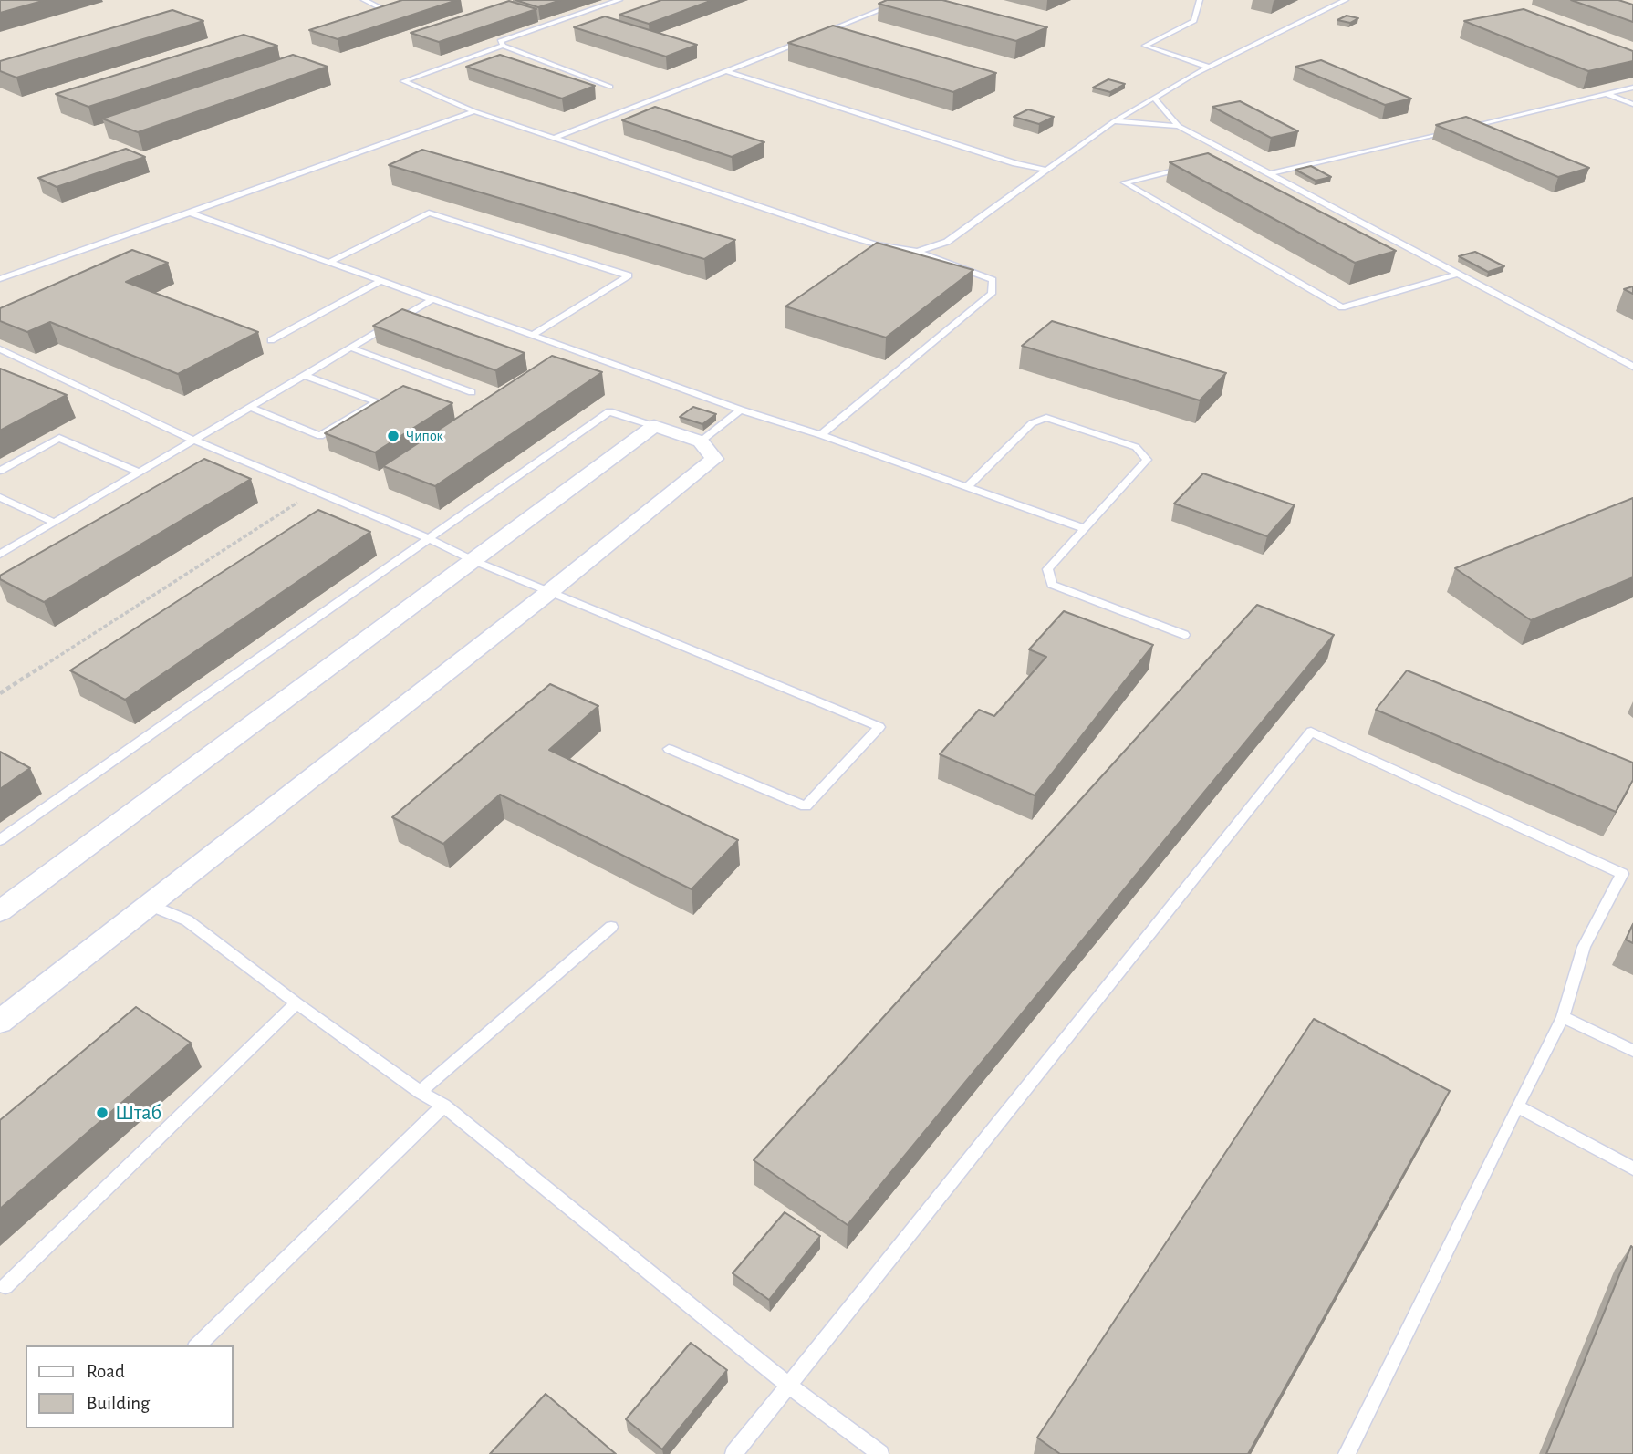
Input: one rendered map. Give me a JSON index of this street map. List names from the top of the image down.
{
  "places": ["Чипок", "Штаб"],
  "legend": ["Road", "Building"]
}
